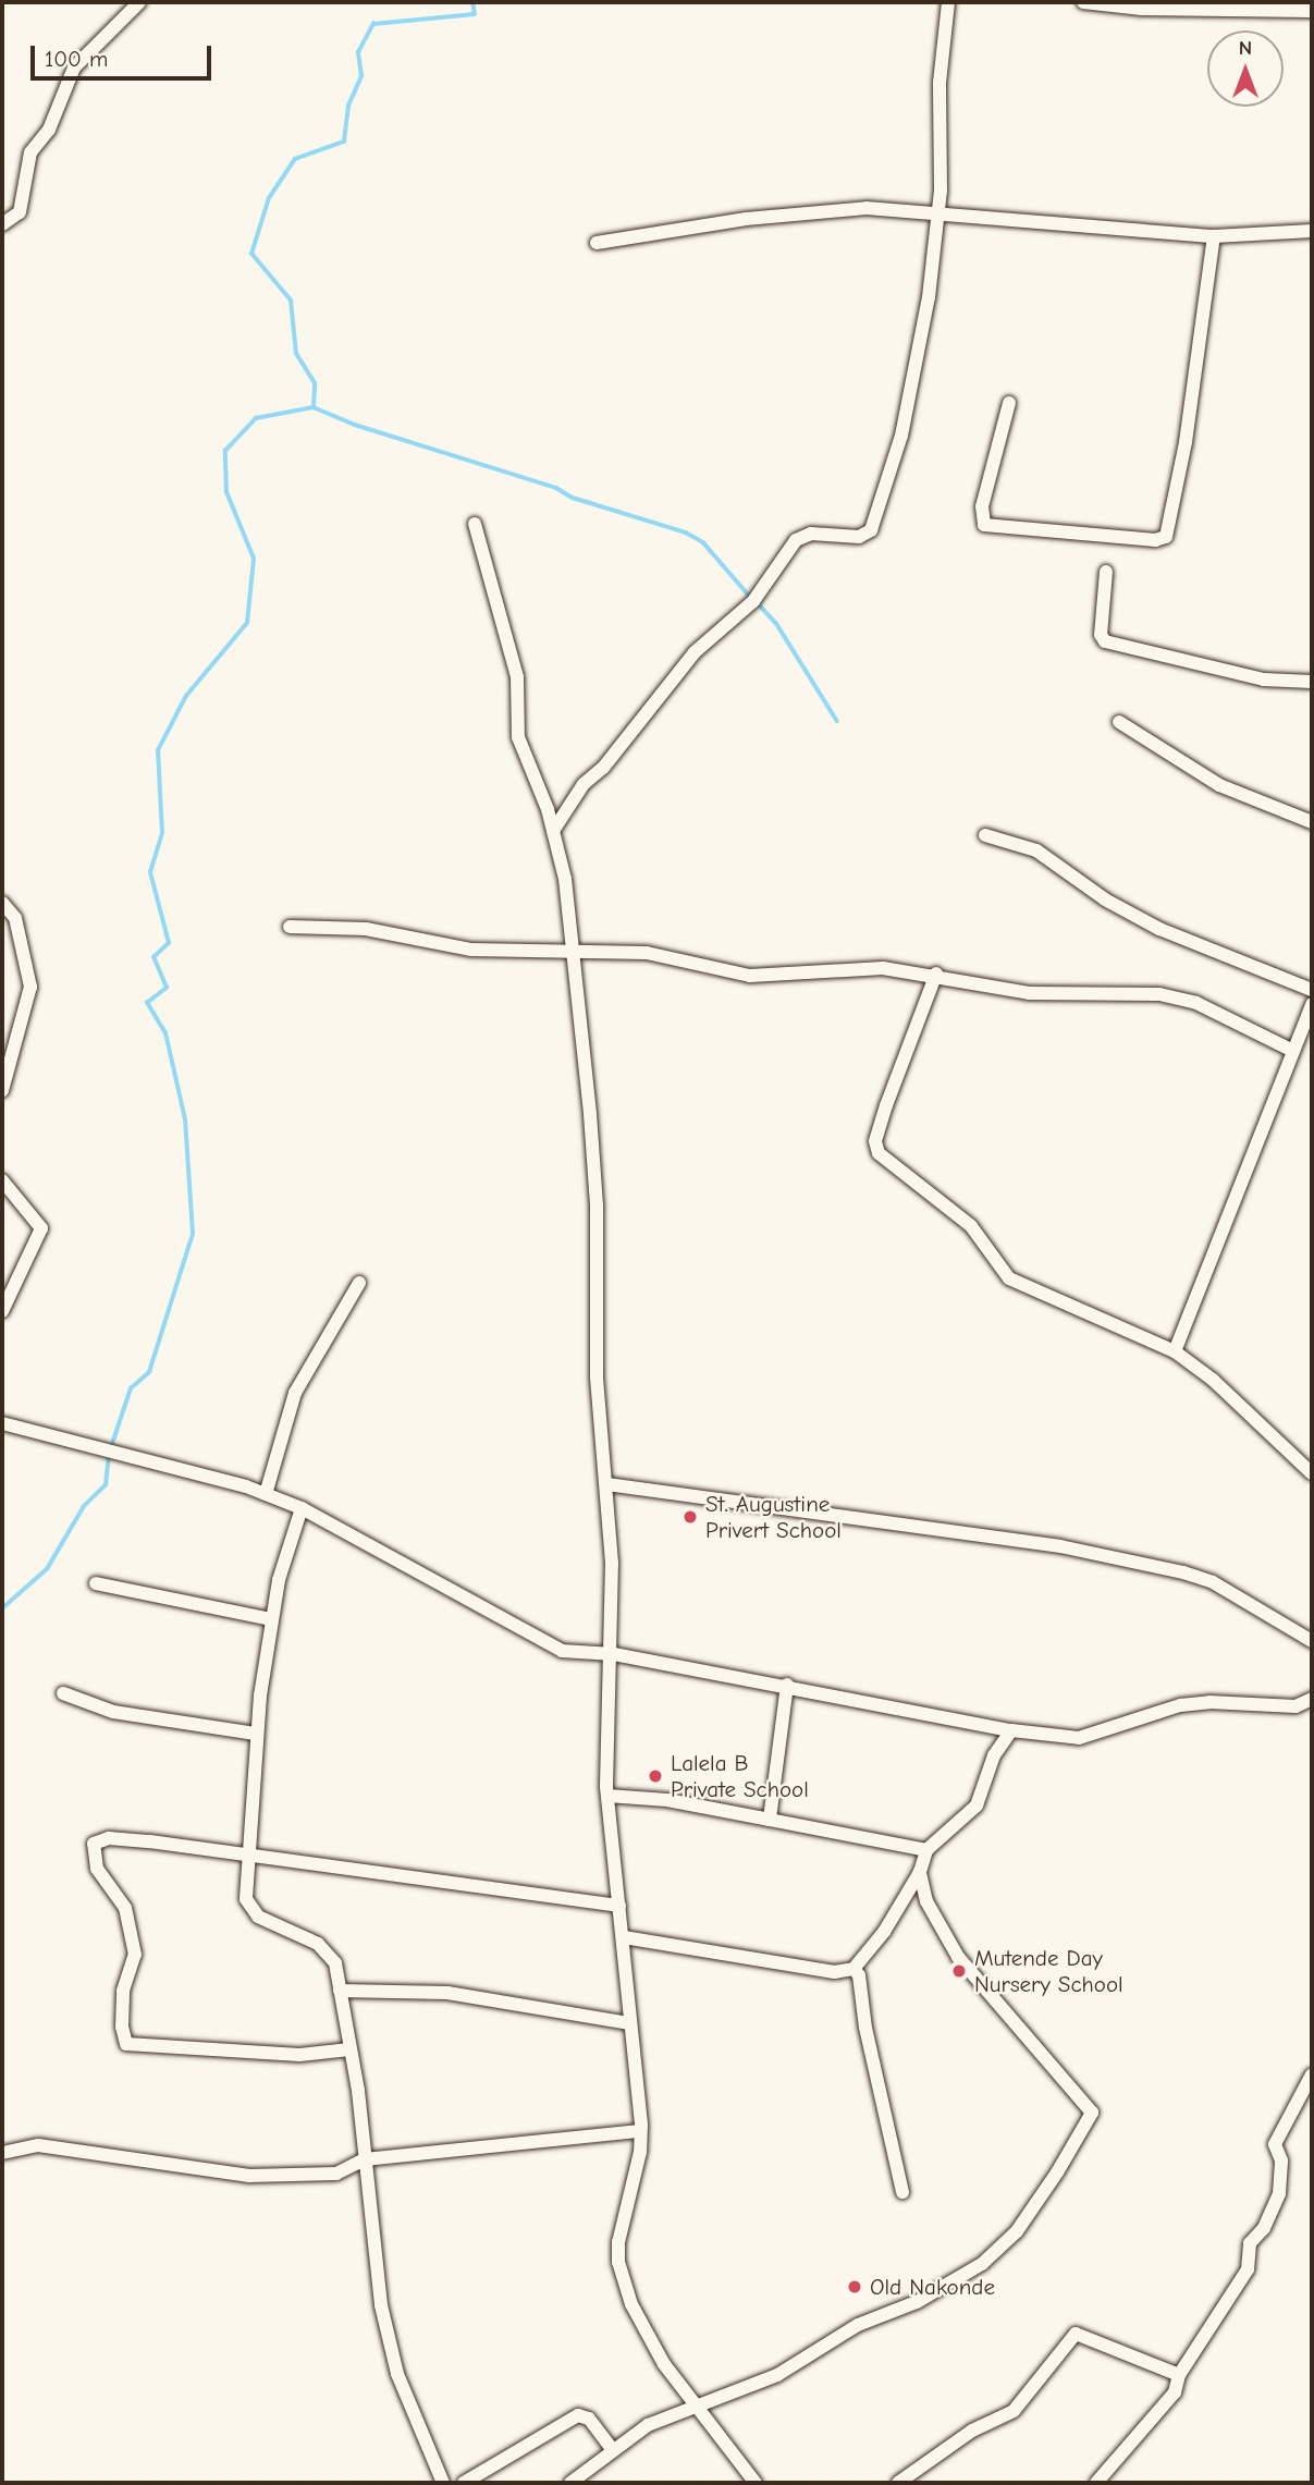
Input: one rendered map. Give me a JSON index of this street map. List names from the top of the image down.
{
  "places": [
    "St. Augustine Privert School",
    "Lalela B Private School",
    "Mutende Day Nursery School",
    "Old Nakonde"
  ],
  "scale_bar": "100 m",
  "north": "top"
}
